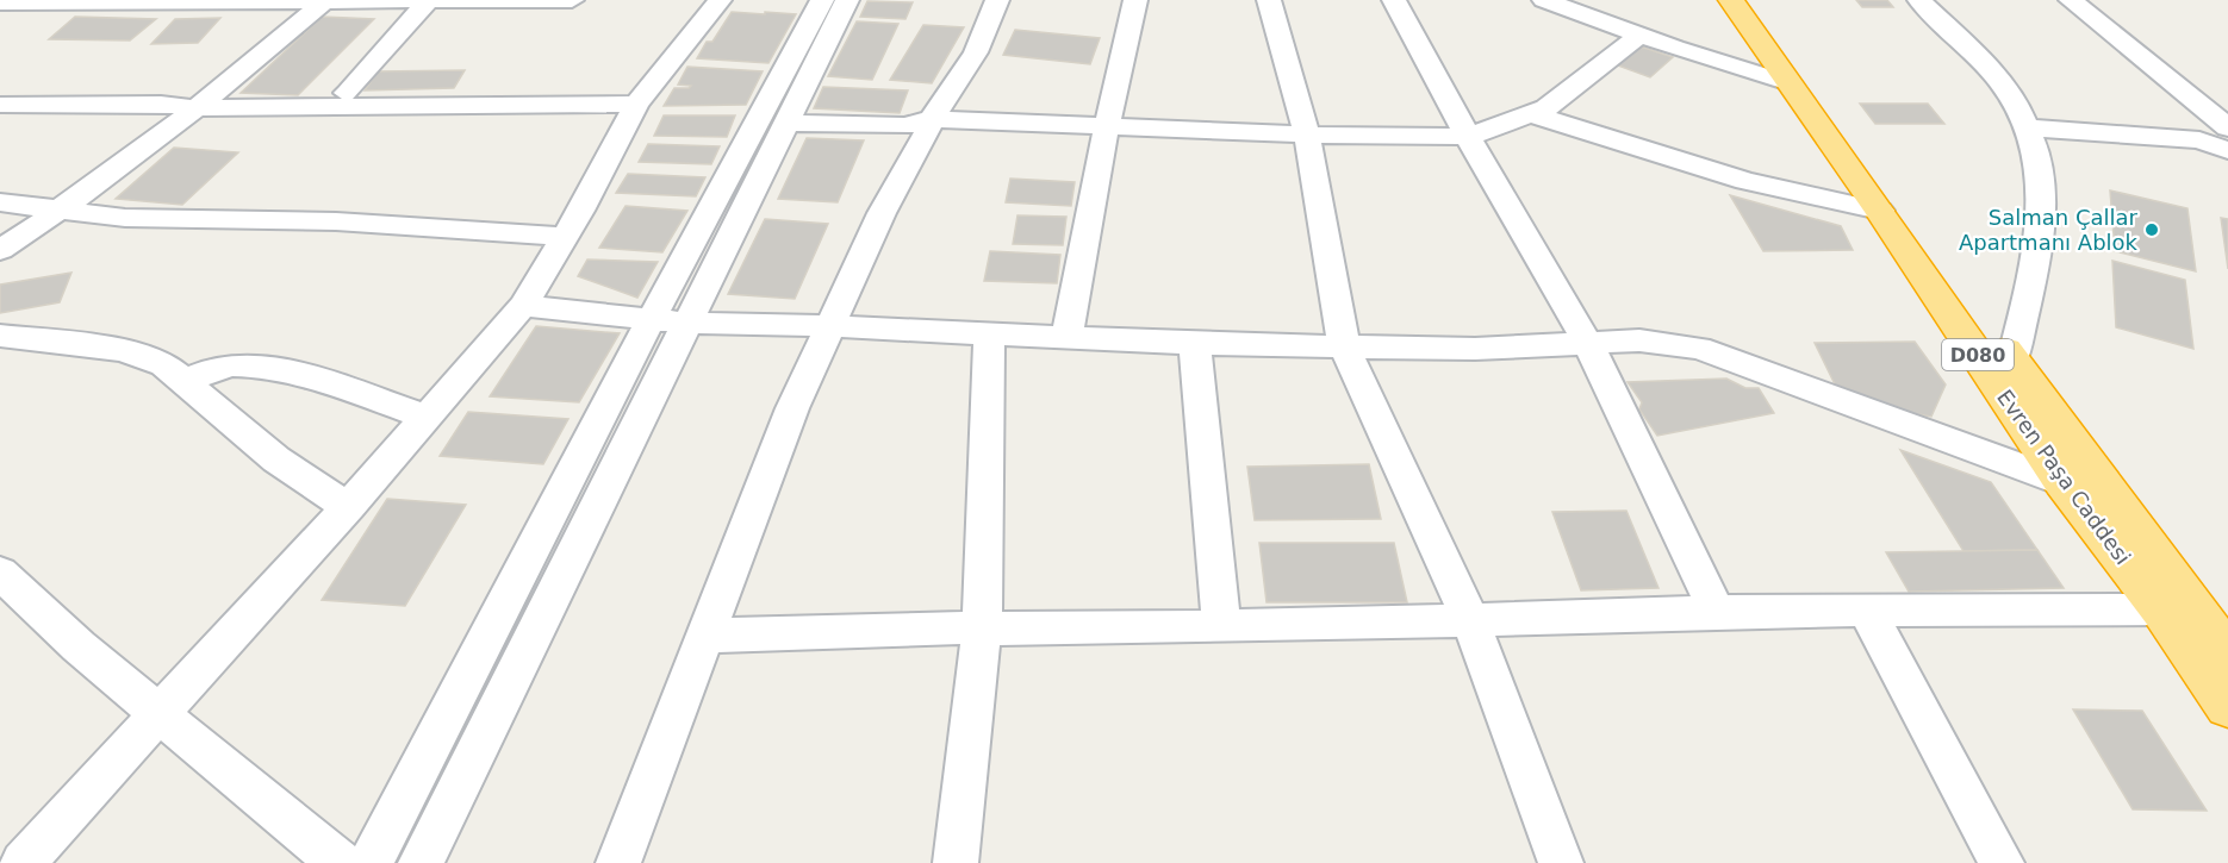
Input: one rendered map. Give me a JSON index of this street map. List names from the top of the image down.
{
  "streets": {
    "highway": ["D080", "Evren Paşa Caddesi"]
  },
  "places": ["Salman Çallar Apartmanı Ablok"]
}
